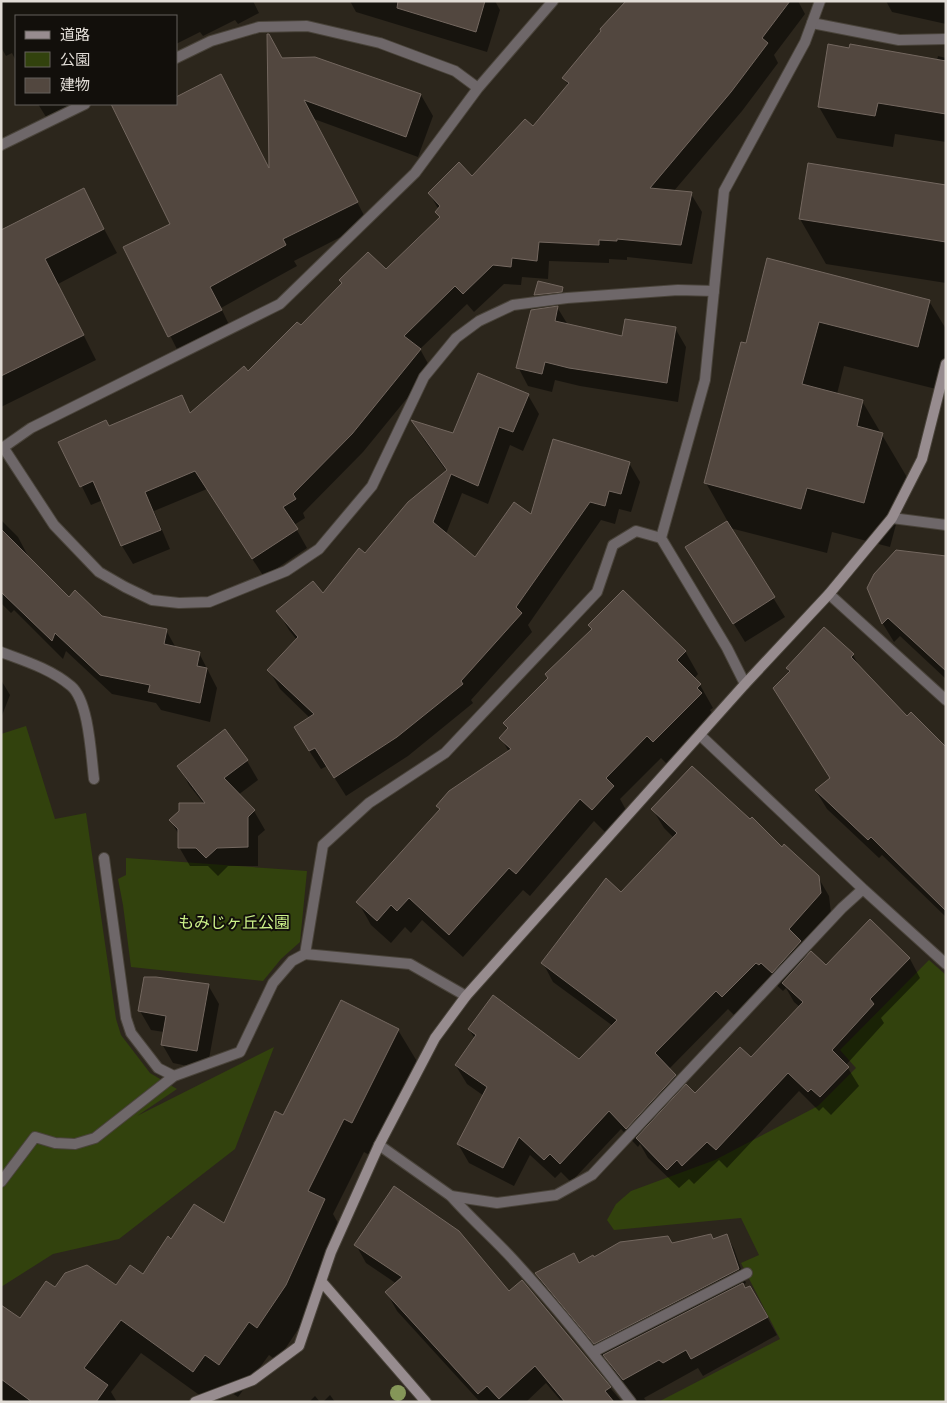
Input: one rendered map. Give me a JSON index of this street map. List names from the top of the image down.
{
  "parks": ["もみじヶ丘公園"],
  "legend": ["道路", "公園", "建物"]
}
